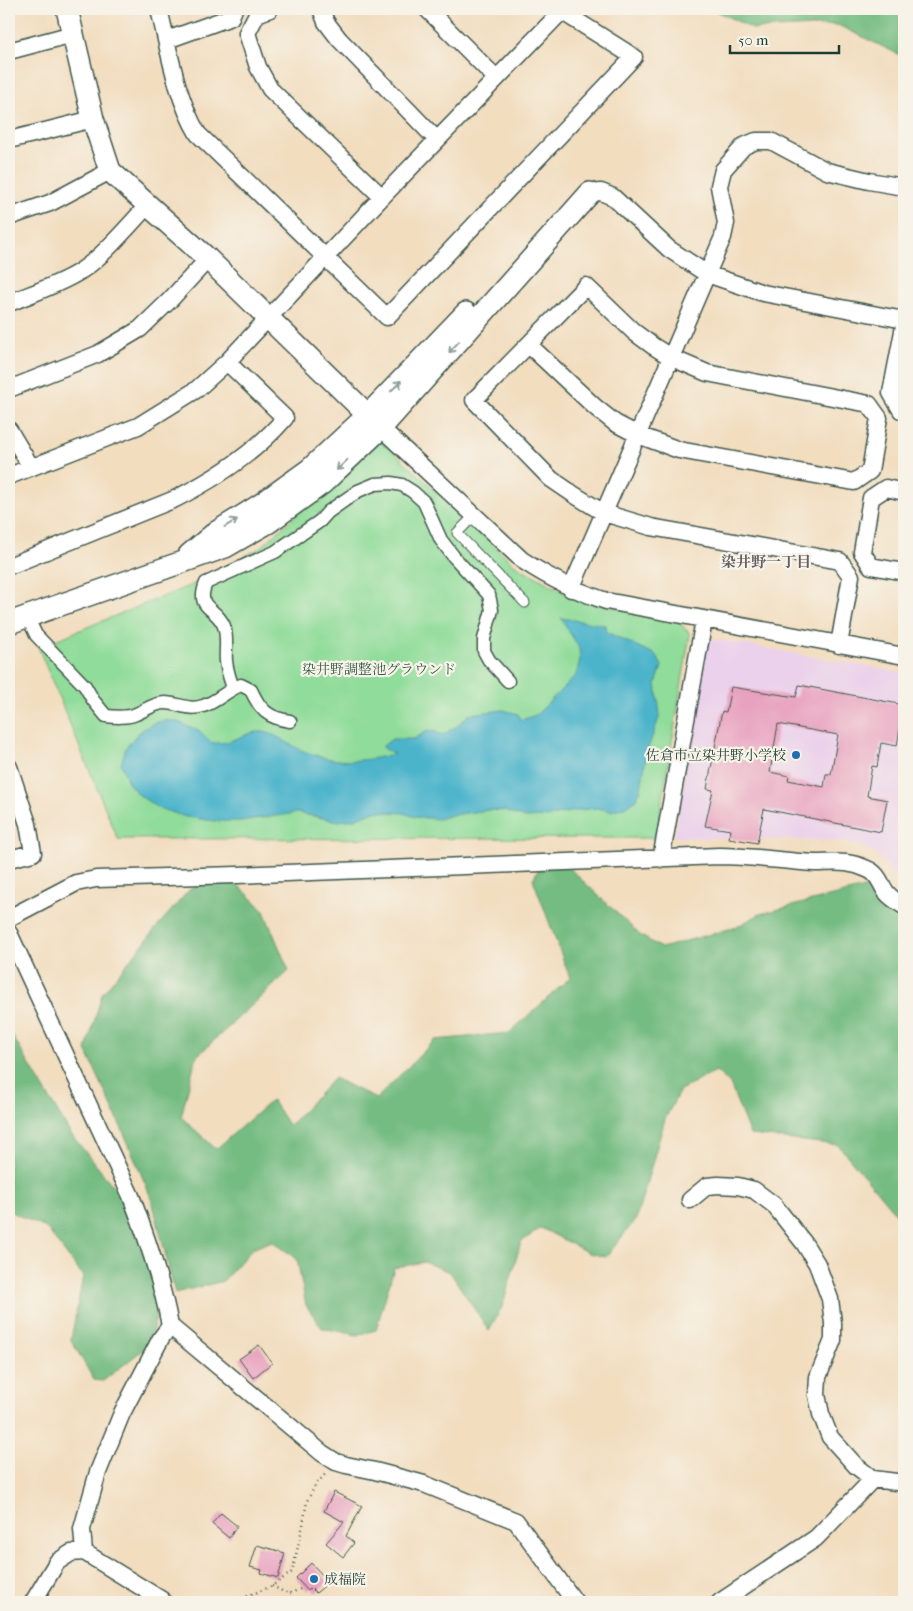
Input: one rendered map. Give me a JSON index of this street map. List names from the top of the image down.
{
  "districts": ["染井野一丁目"],
  "parks": ["染井野調整池グラウンド"],
  "places": ["佐倉市立染井野小学校", "成福院"],
  "scale_bar": "50 m"
}
